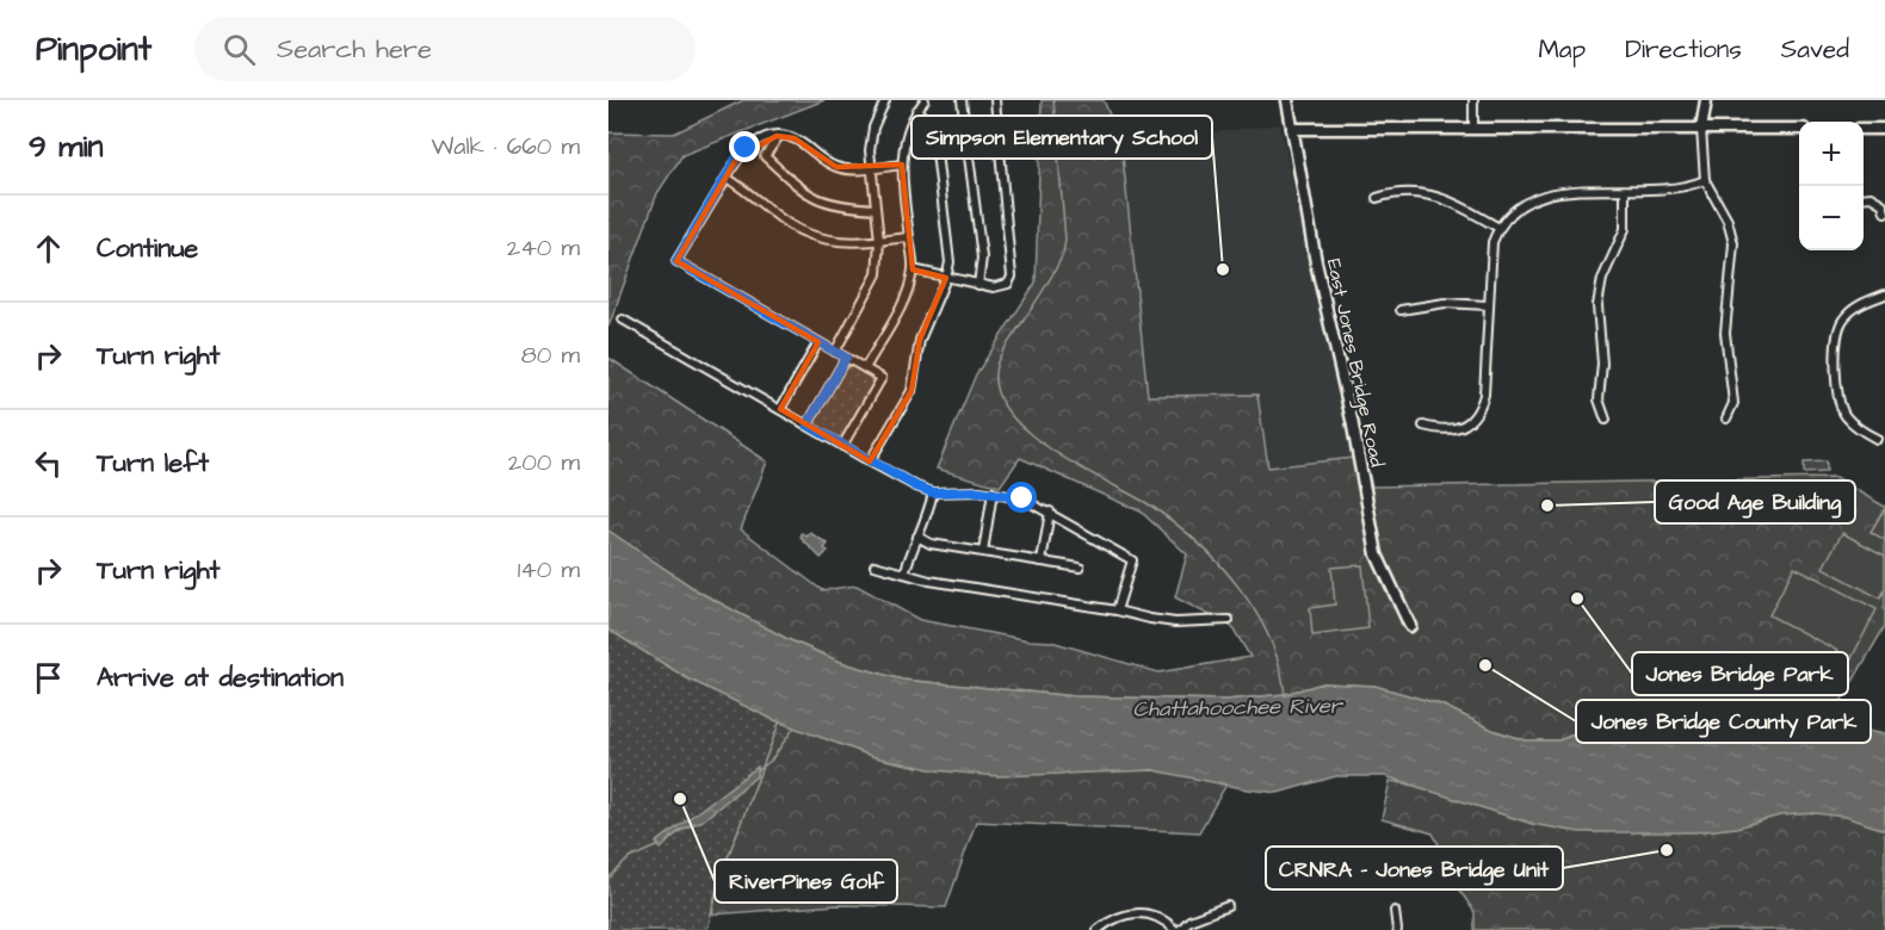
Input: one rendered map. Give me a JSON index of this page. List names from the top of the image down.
{
  "streets": {
    "street": ["East Jones Bridge Road"]
  },
  "water": ["Chattahoochee River"],
  "places": [
    "Simpson Elementary School",
    "Good Age Building",
    "Jones Bridge Park",
    "Jones Bridge County Park",
    "RiverPines Golf",
    "CRNRA - Jones Bridge Unit"
  ],
  "page": {
    "header": "Pinpoint",
    "search": "Search here",
    "nav": ["Map", "Directions", "Saved"],
    "heading": ["9 min", "Walk · 660 m"],
    "map_buttons": ["+", "−"],
    "list": [
      ["Continue", "240 m"],
      ["Turn right", "80 m"],
      ["Turn left", "200 m"],
      ["Turn right", "140 m"],
      "Arrive at destination"
    ]
  }
}
